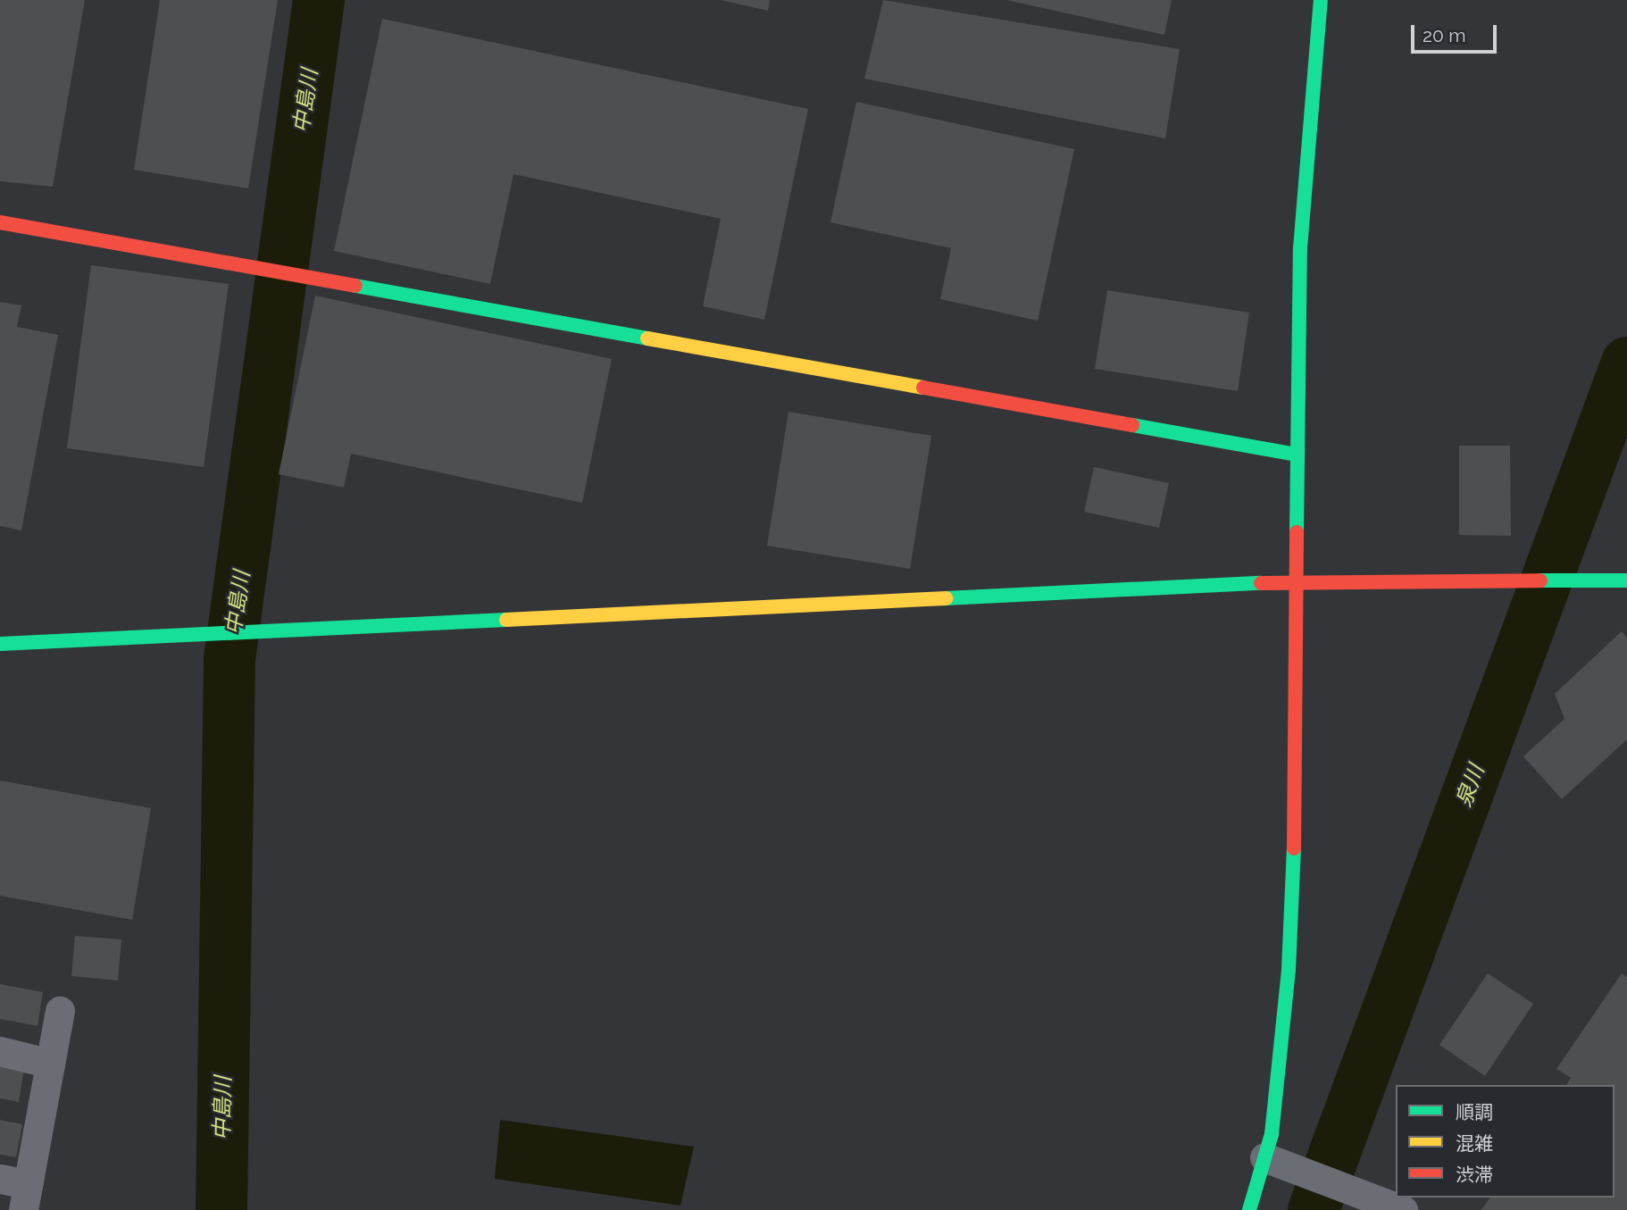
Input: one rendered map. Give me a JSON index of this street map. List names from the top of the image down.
{
  "water": ["中島川", "泉川"],
  "legend": ["順調", "混雑", "渋滞"],
  "scale_bar": "20 m"
}
